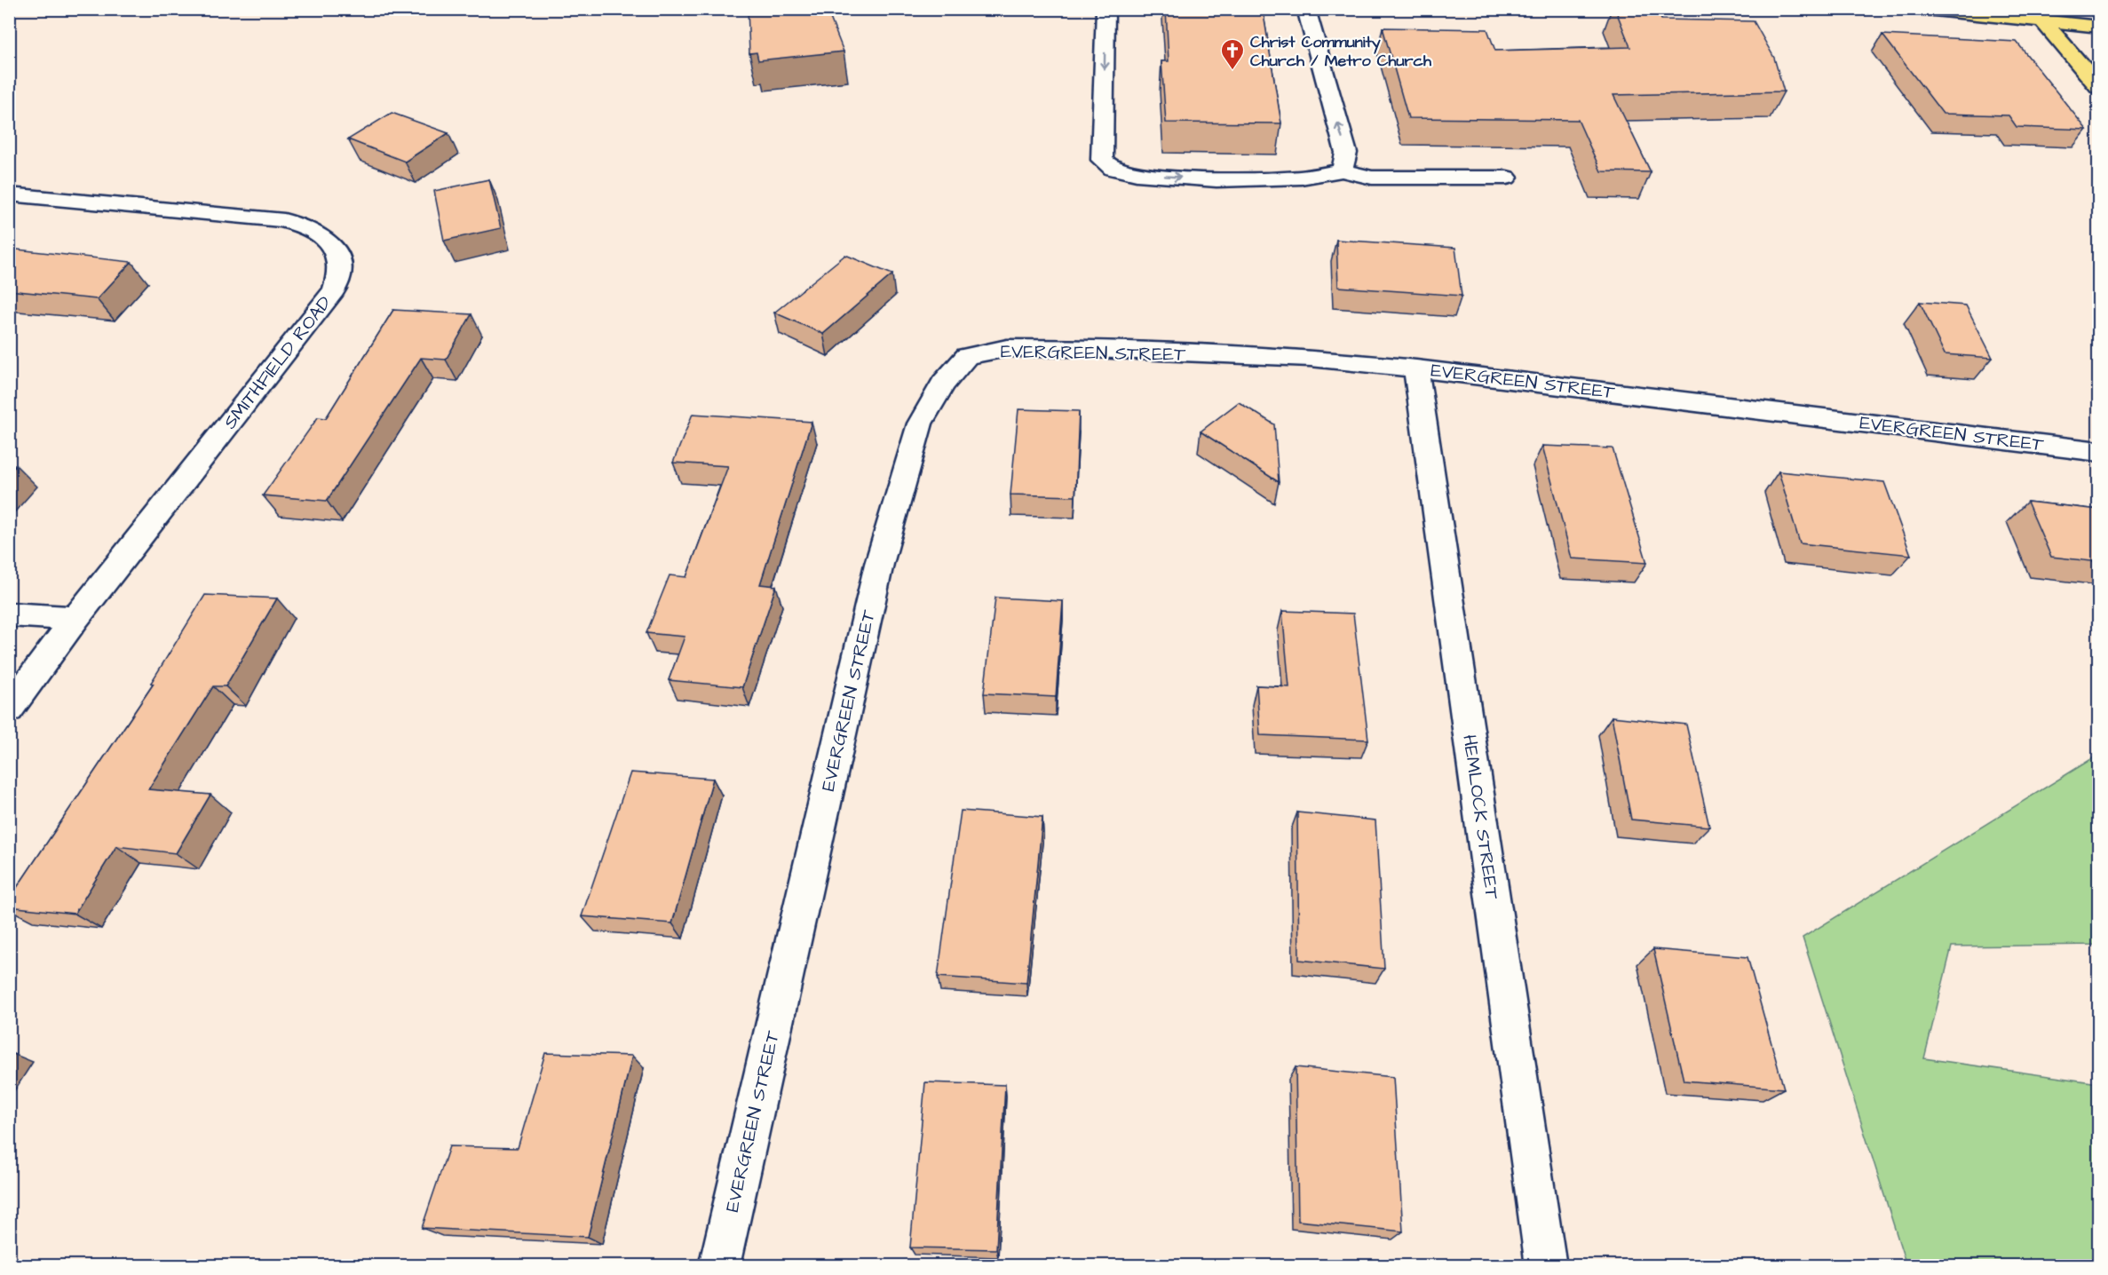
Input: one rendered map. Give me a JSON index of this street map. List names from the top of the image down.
{
  "streets": {
    "street": ["EVERGREEN STREET", "SMITHFIELD ROAD", "HEMLOCK STREET"]
  },
  "crossings": [
    ["EVERGREEN STREET", "HEMLOCK STREET"]
  ],
  "places": {
    "church": ["Christ Community Church / Metro Church"]
  }
}
